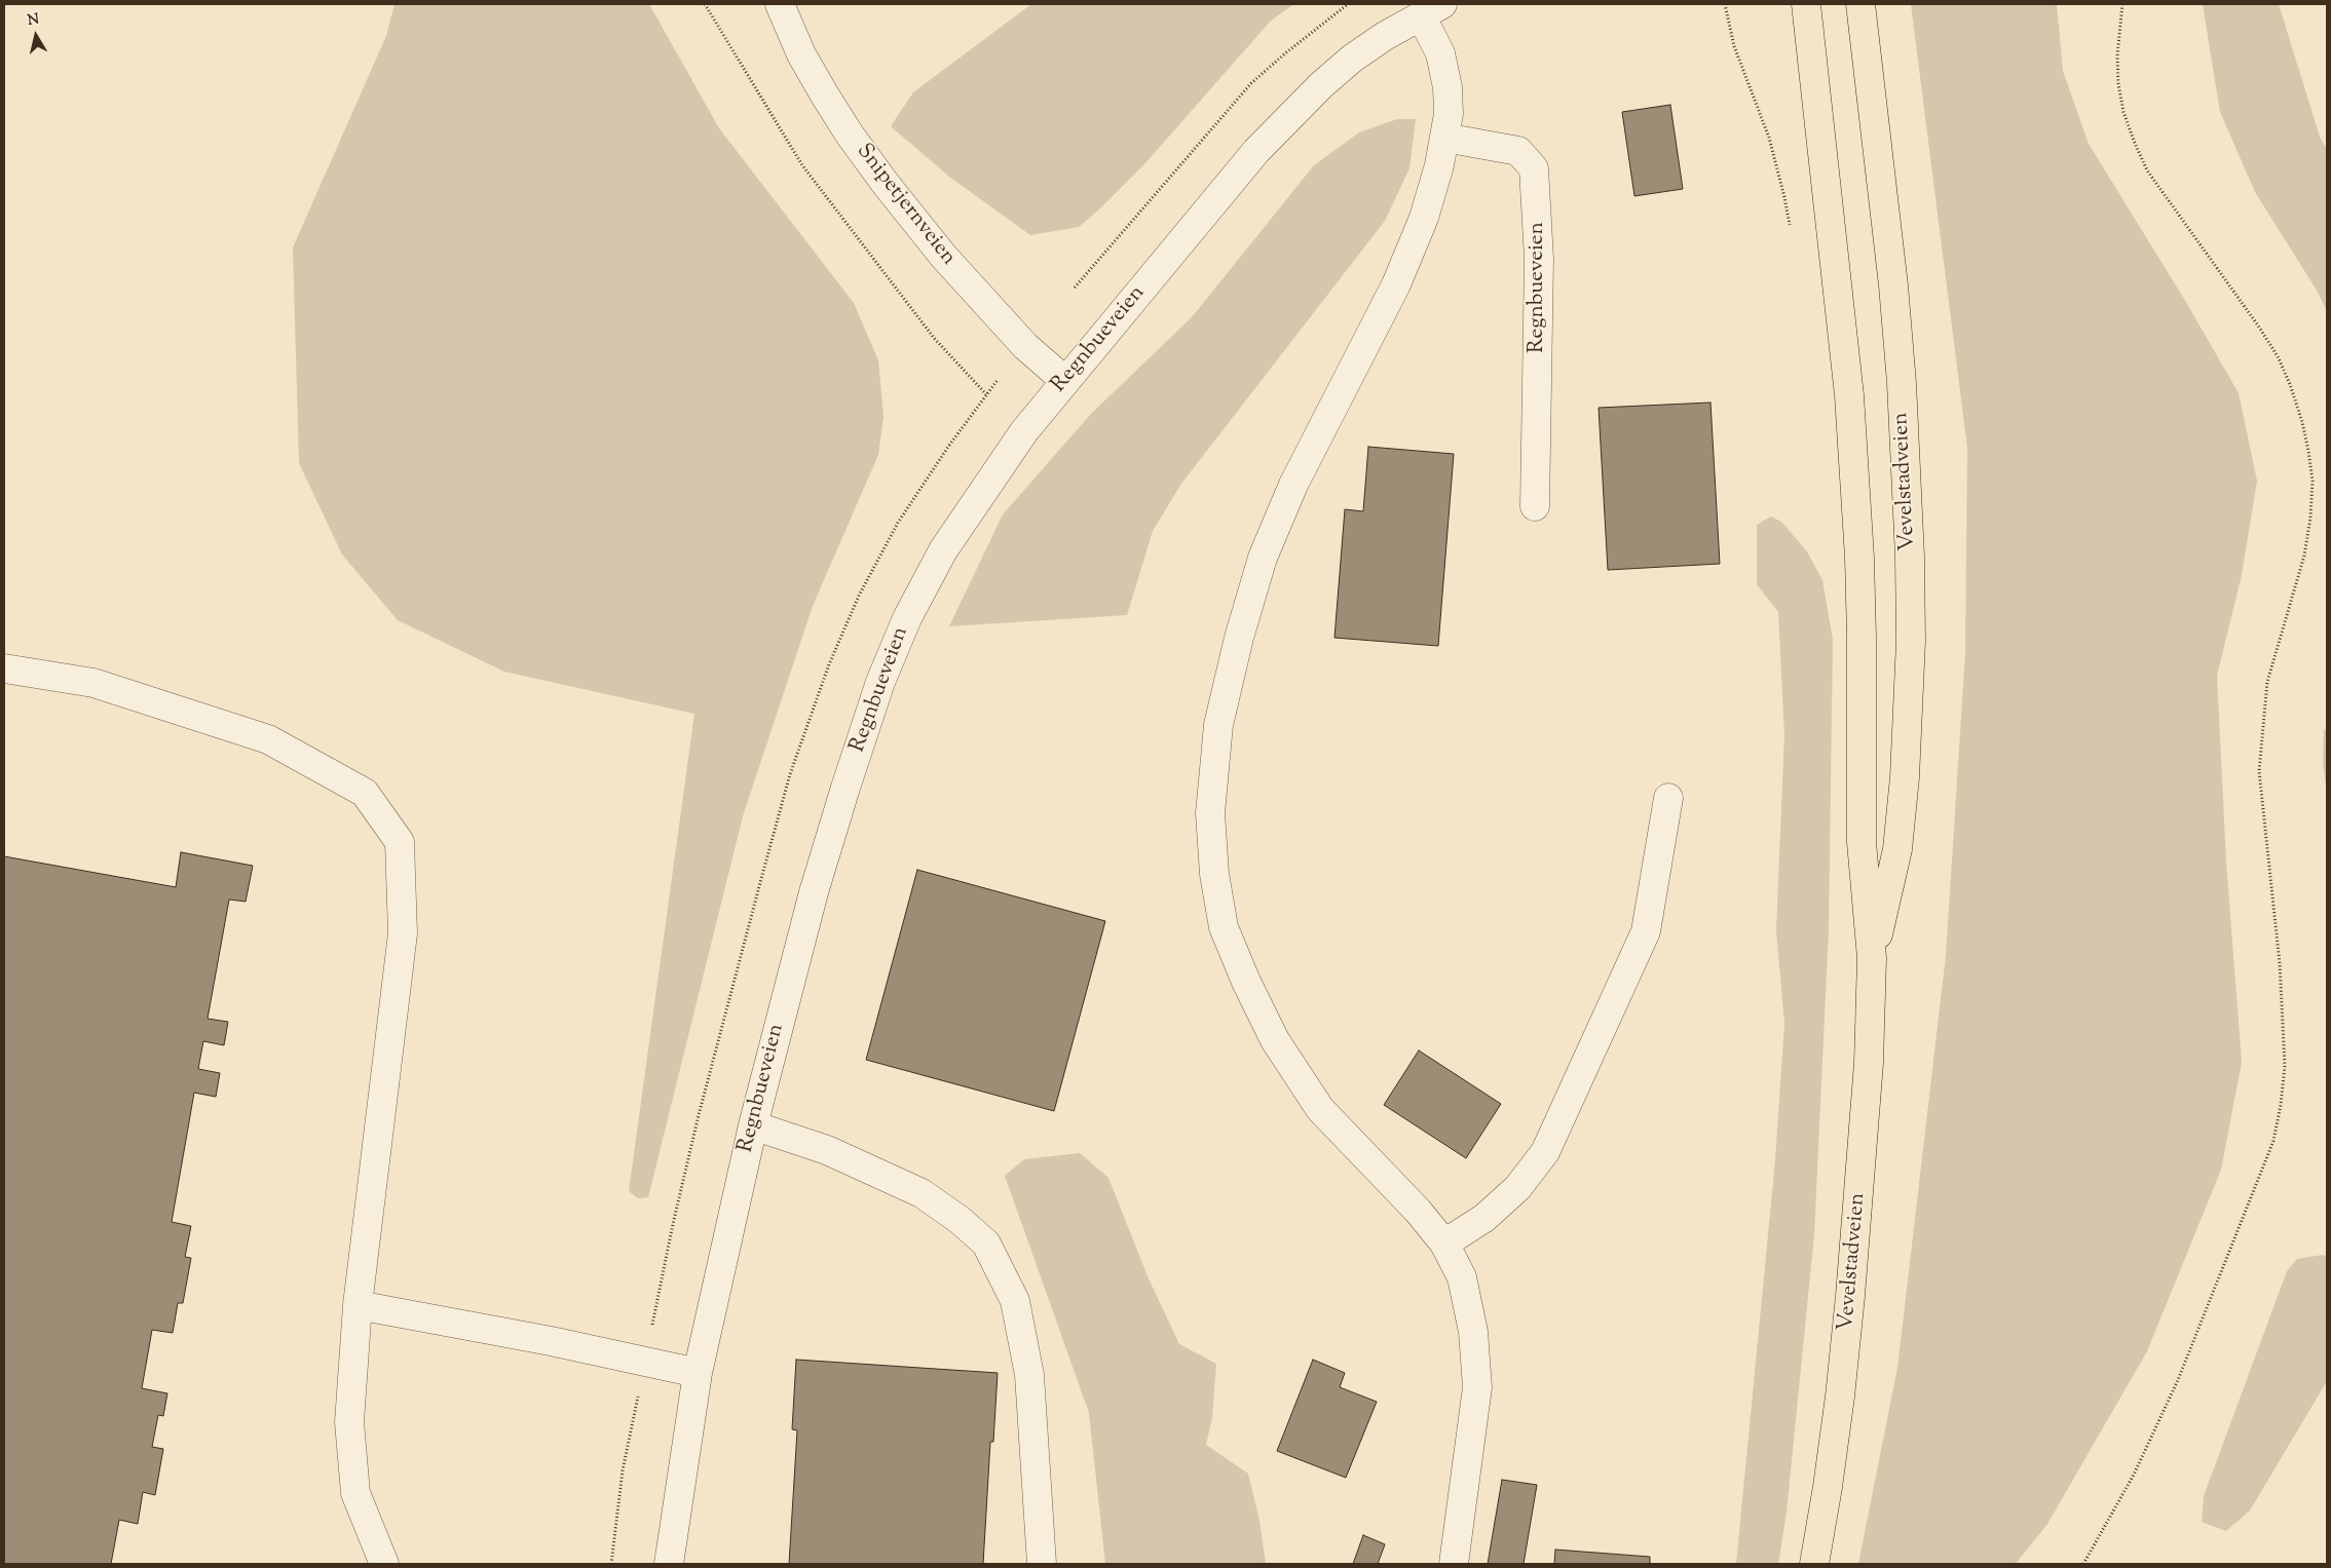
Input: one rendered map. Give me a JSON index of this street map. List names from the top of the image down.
{
  "streets": {
    "main road": ["Vevelstadveien"],
    "street": ["Snipetjernveien", "Regnbueveien"]
  },
  "crossings": [
    ["Snipetjernveien", "Regnbueveien"]
  ],
  "north": "top"
}
